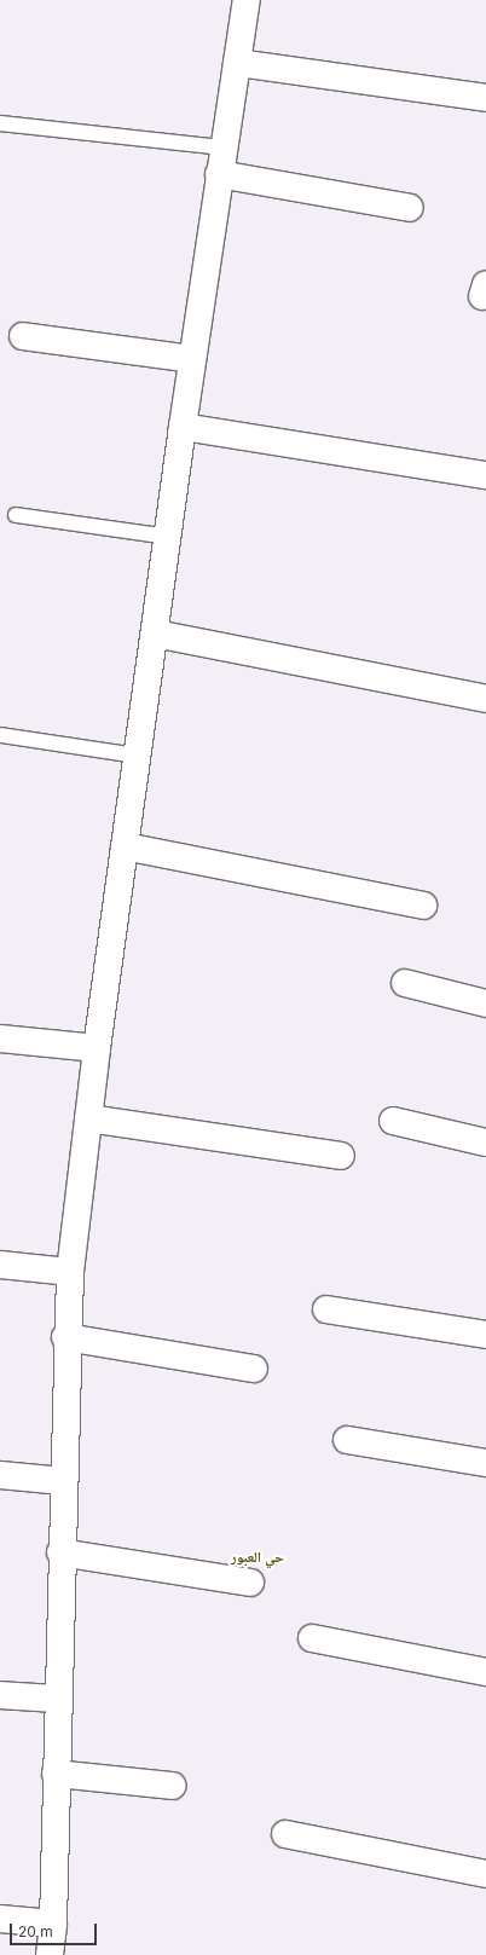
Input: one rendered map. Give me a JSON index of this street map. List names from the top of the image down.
{
  "districts": ["حي العبور"],
  "scale_bar": "20 m"
}
